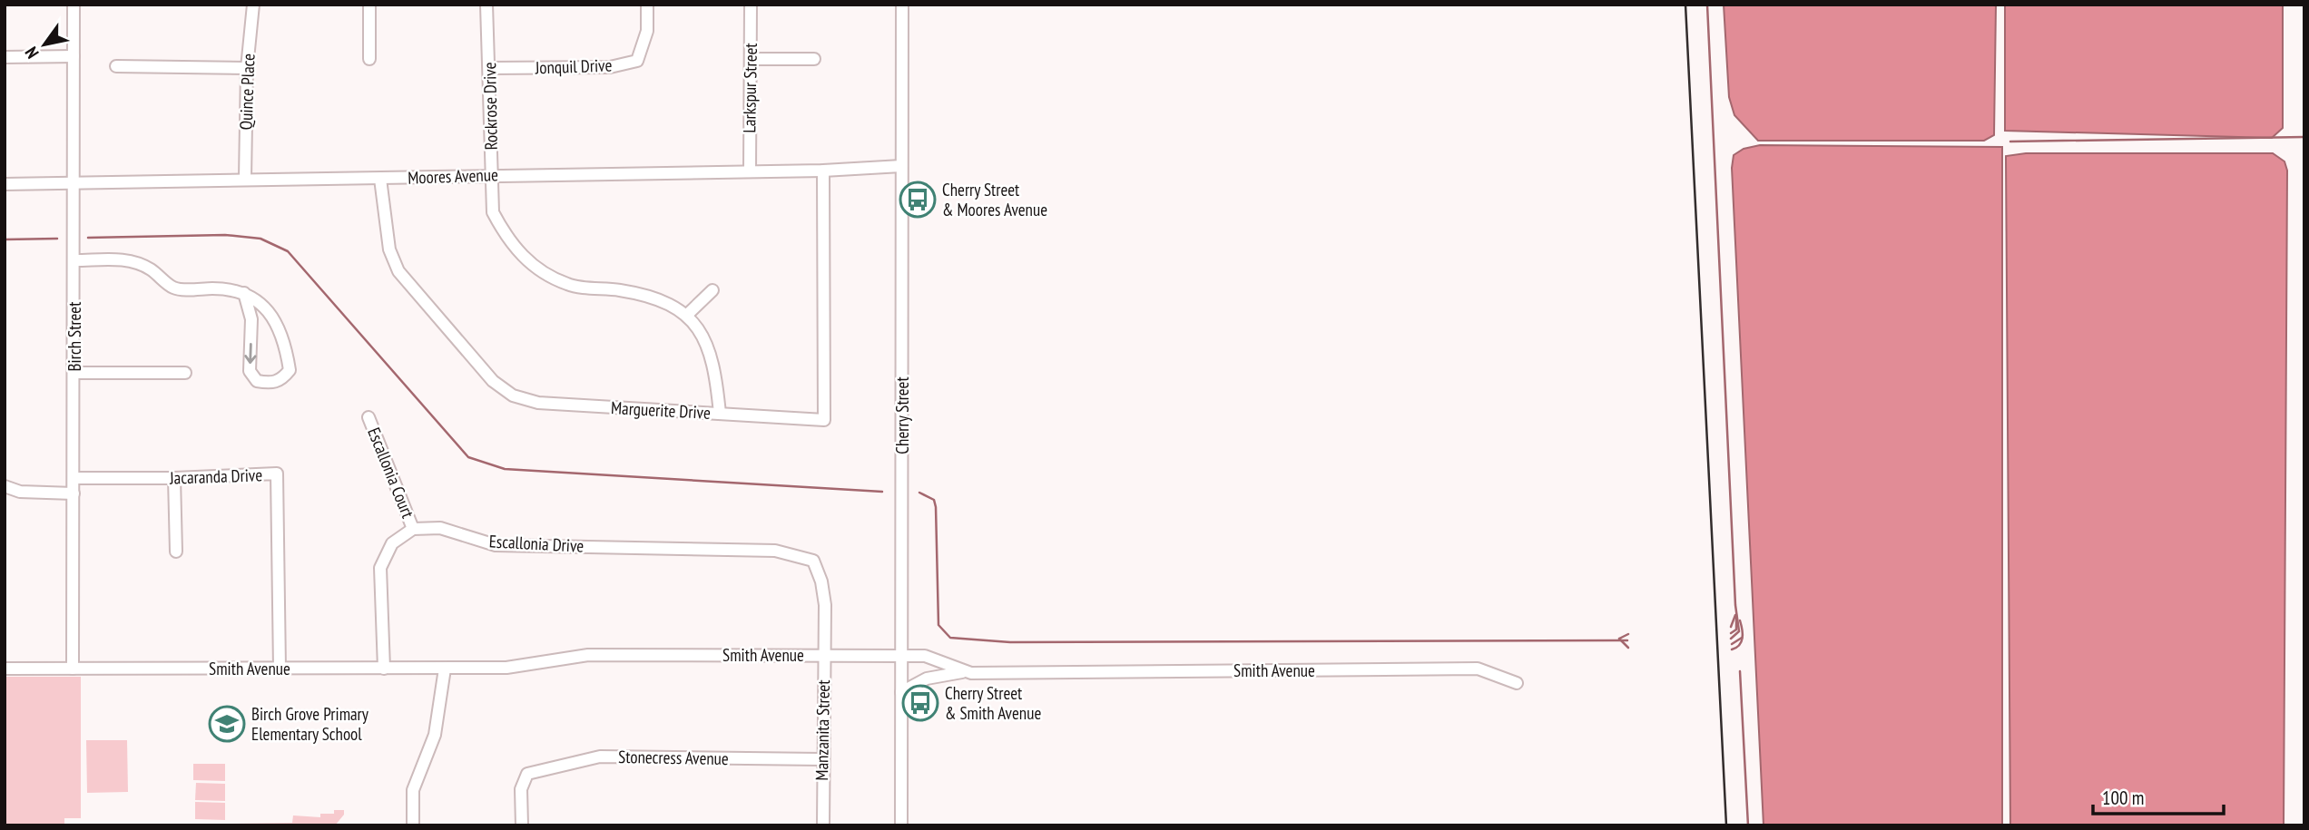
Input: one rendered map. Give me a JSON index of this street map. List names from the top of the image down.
{
  "streets": {
    "street": [
      "Jonquil Drive",
      "Larkspur Street",
      "Quince Place",
      "Rockrose Drive",
      "Moores Avenue",
      "Birch Street",
      "Marguerite Drive",
      "Cherry Street",
      "Escallonia Court",
      "Jacaranda Drive",
      "Escallonia Drive",
      "Smith Avenue",
      "Manzanita Street",
      "Stonecress Avenue"
    ]
  },
  "crossings": [
    ["Jonquil Drive", "Rockrose Drive"],
    ["Larkspur Street", "Moores Avenue"],
    ["Quince Place", "Moores Avenue"],
    ["Rockrose Drive", "Moores Avenue"],
    ["Rockrose Drive", "Marguerite Drive"],
    ["Moores Avenue", "Birch Street"],
    ["Moores Avenue", "Marguerite Drive"],
    ["Moores Avenue", "Cherry Street"],
    ["Birch Street", "Jacaranda Drive"],
    ["Birch Street", "Smith Avenue"],
    ["Cherry Street", "Smith Avenue"],
    ["Escallonia Court", "Escallonia Drive"],
    ["Jacaranda Drive", "Smith Avenue"],
    ["Escallonia Drive", "Manzanita Street"],
    ["Smith Avenue", "Manzanita Street"],
    ["Manzanita Street", "Stonecress Avenue"]
  ],
  "places": {
    "bus stop": ["Cherry Street & Moores Avenue", "Cherry Street & Smith Avenue"],
    "school or university": ["Birch Grove Primary Elementary School"]
  },
  "scale_bar": "100 m",
  "north": "bottom left"
}
